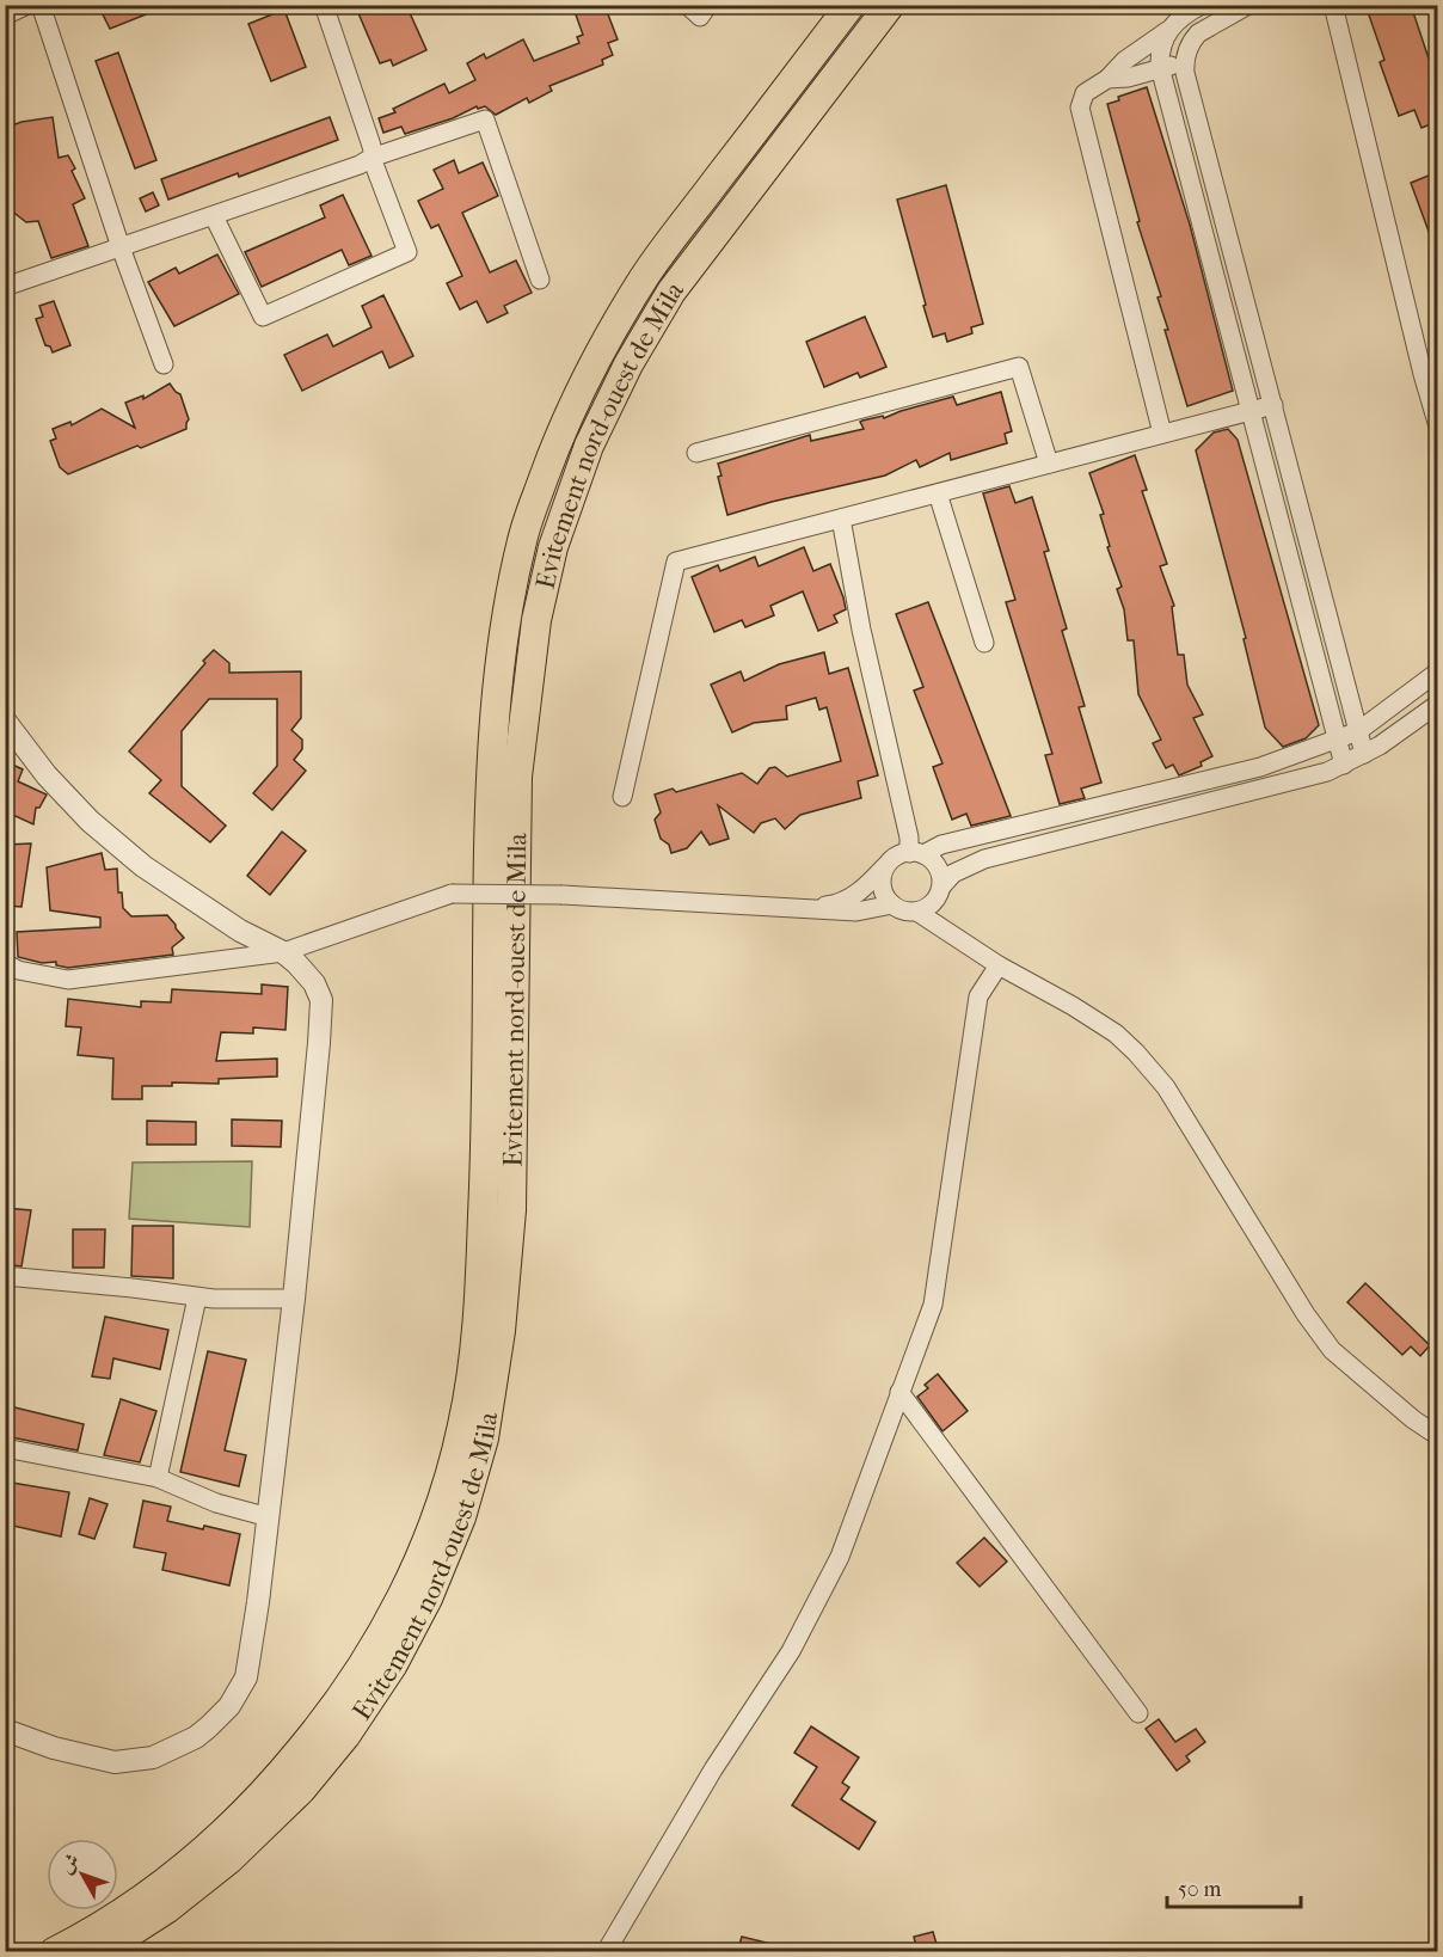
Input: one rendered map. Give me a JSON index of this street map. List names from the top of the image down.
{
  "streets": {
    "highway": ["Evitement nord-ouest de Mila"]
  },
  "scale_bar": "50 m",
  "north": "top left"
}
